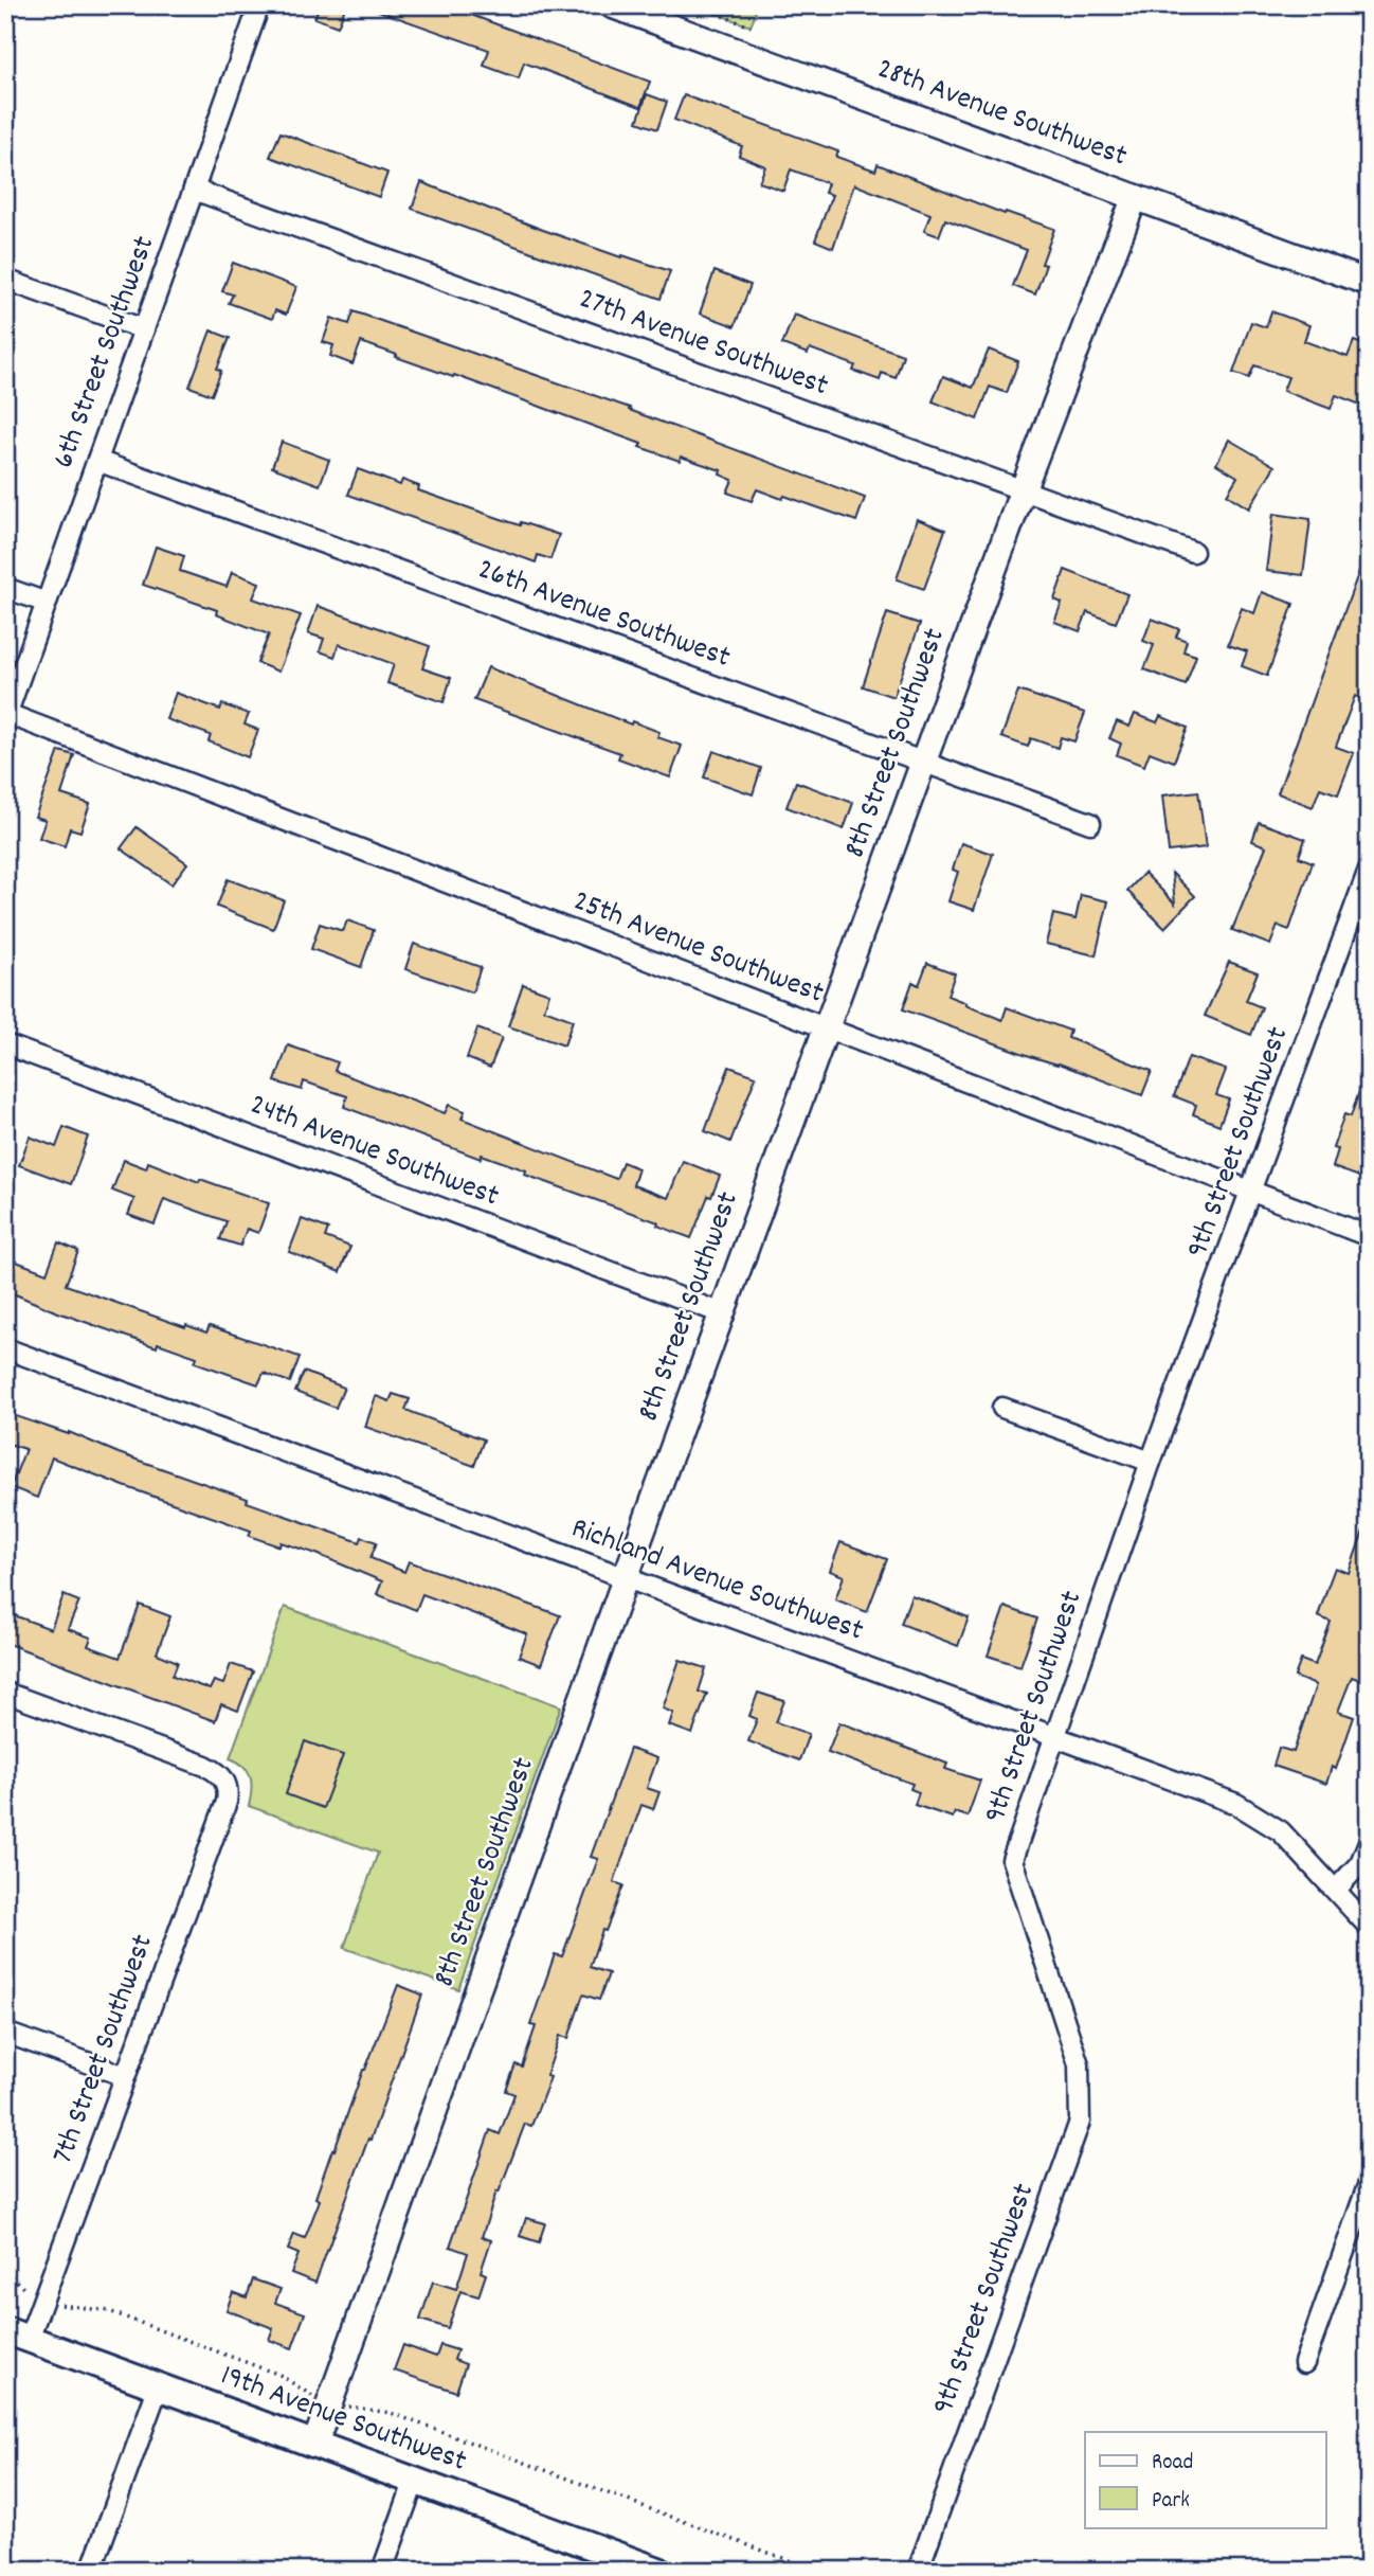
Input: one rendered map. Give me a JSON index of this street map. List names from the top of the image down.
{
  "streets": {
    "main road": ["19th Avenue Southwest"],
    "street": [
      "28th Avenue Southwest",
      "27th Avenue Southwest",
      "6th Street Southwest",
      "26th Avenue Southwest",
      "8th Street Southwest",
      "25th Avenue Southwest",
      "9th Street Southwest",
      "24th Avenue Southwest",
      "Richland Avenue Southwest",
      "7th Street Southwest"
    ]
  },
  "crossings": [
    ["28th Avenue Southwest", "8th Street Southwest"],
    ["27th Avenue Southwest", "6th Street Southwest"],
    ["27th Avenue Southwest", "8th Street Southwest"],
    ["6th Street Southwest", "26th Avenue Southwest"],
    ["6th Street Southwest", "25th Avenue Southwest"],
    ["26th Avenue Southwest", "8th Street Southwest"],
    ["8th Street Southwest", "25th Avenue Southwest"],
    ["8th Street Southwest", "24th Avenue Southwest"],
    ["8th Street Southwest", "Richland Avenue Southwest"],
    ["8th Street Southwest", "19th Avenue Southwest"],
    ["25th Avenue Southwest", "9th Street Southwest"],
    ["9th Street Southwest", "Richland Avenue Southwest"],
    ["7th Street Southwest", "19th Avenue Southwest"]
  ],
  "legend": ["Road", "Park"]
}
